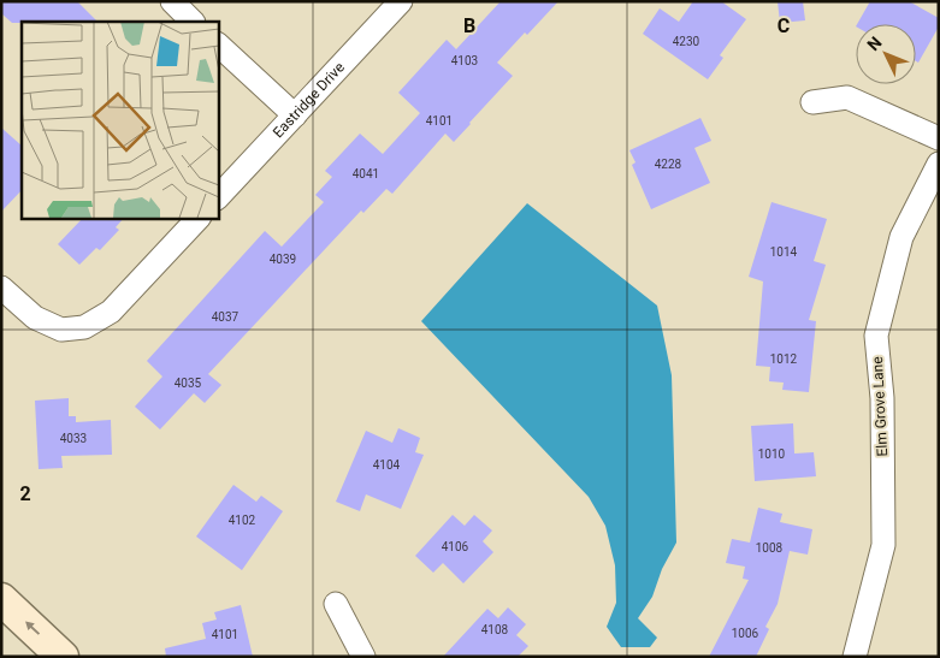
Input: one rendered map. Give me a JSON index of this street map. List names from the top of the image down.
{
  "streets": {
    "street": ["Eastridge Drive", "Elm Grove Lane"]
  },
  "house_numbers": [
    "4230",
    "4103",
    "4101",
    "4228",
    "4041",
    "1014",
    "4039",
    "4037",
    "1012",
    "4035",
    "4033",
    "1010",
    "4104",
    "4102",
    "4106",
    "1008",
    "4108",
    "1006",
    "4101"
  ],
  "north": "top left",
  "grid": {
    "columns": ["B", "C"],
    "rows": ["2"]
  }
}
